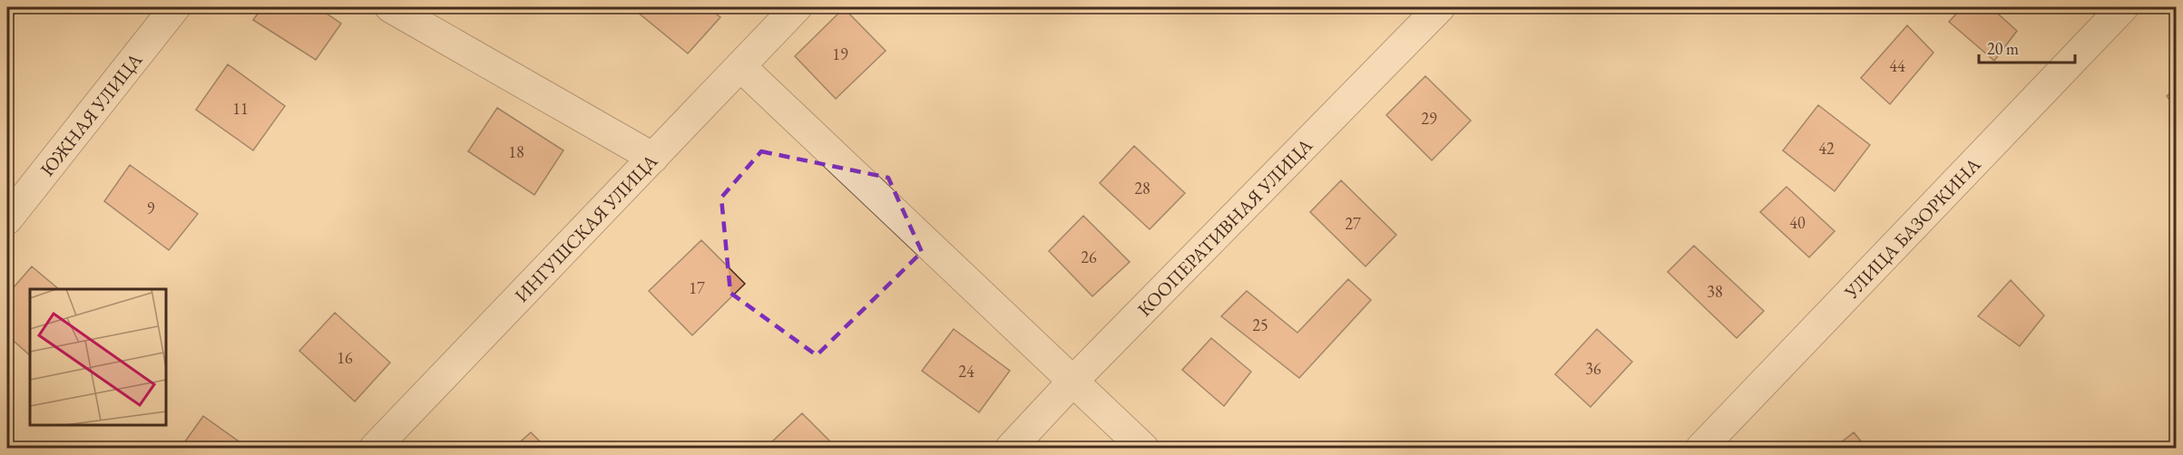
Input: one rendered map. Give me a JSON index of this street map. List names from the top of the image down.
{
  "streets": {
    "street": [
      "ЮЖНАЯ УЛИЦА",
      "КООПЕРАТИВНАЯ УЛИЦА",
      "ИНГУШСКАЯ УЛИЦА",
      "УЛИЦА БАЗОРКИНА"
    ]
  },
  "house_numbers": [
    "19",
    "44",
    "11",
    "29",
    "42",
    "18",
    "28",
    "9",
    "40",
    "27",
    "26",
    "17",
    "38",
    "25",
    "16",
    "36",
    "24"
  ],
  "scale_bar": "20 m"
}
